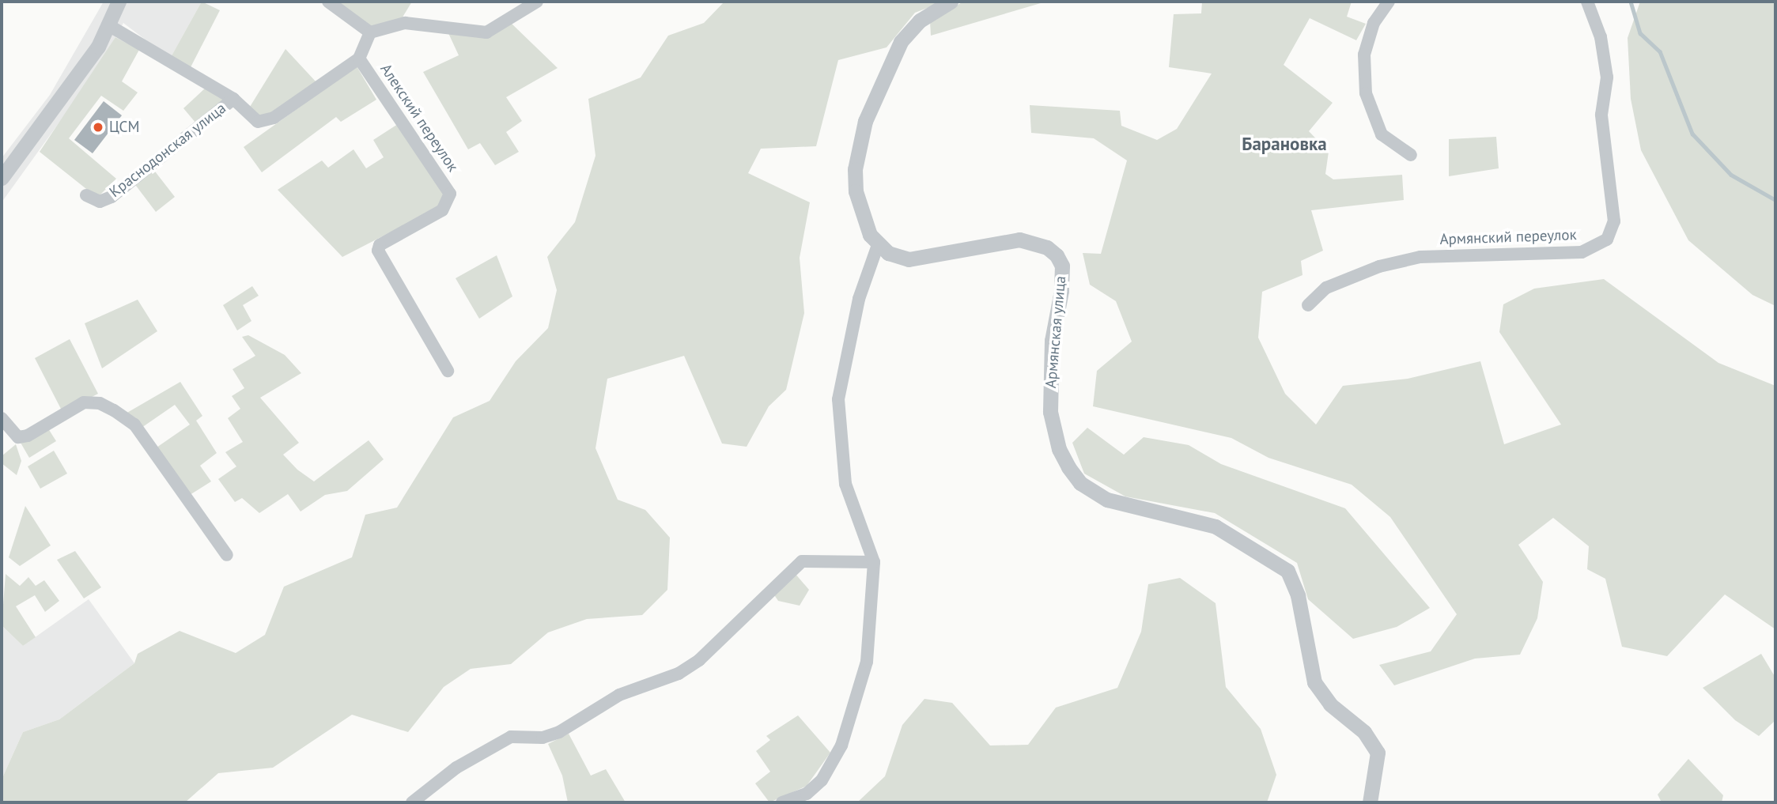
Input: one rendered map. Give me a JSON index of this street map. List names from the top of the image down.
{
  "streets": {
    "street": [
      "Алекский переулок",
      "Краснодонская улица",
      "Армянский переулок",
      "Армянская улица"
    ]
  },
  "crossings": [
    ["Алекский переулок", "Краснодонская улица"]
  ],
  "districts": ["Барановка"],
  "places": ["ЦСМ"]
}
